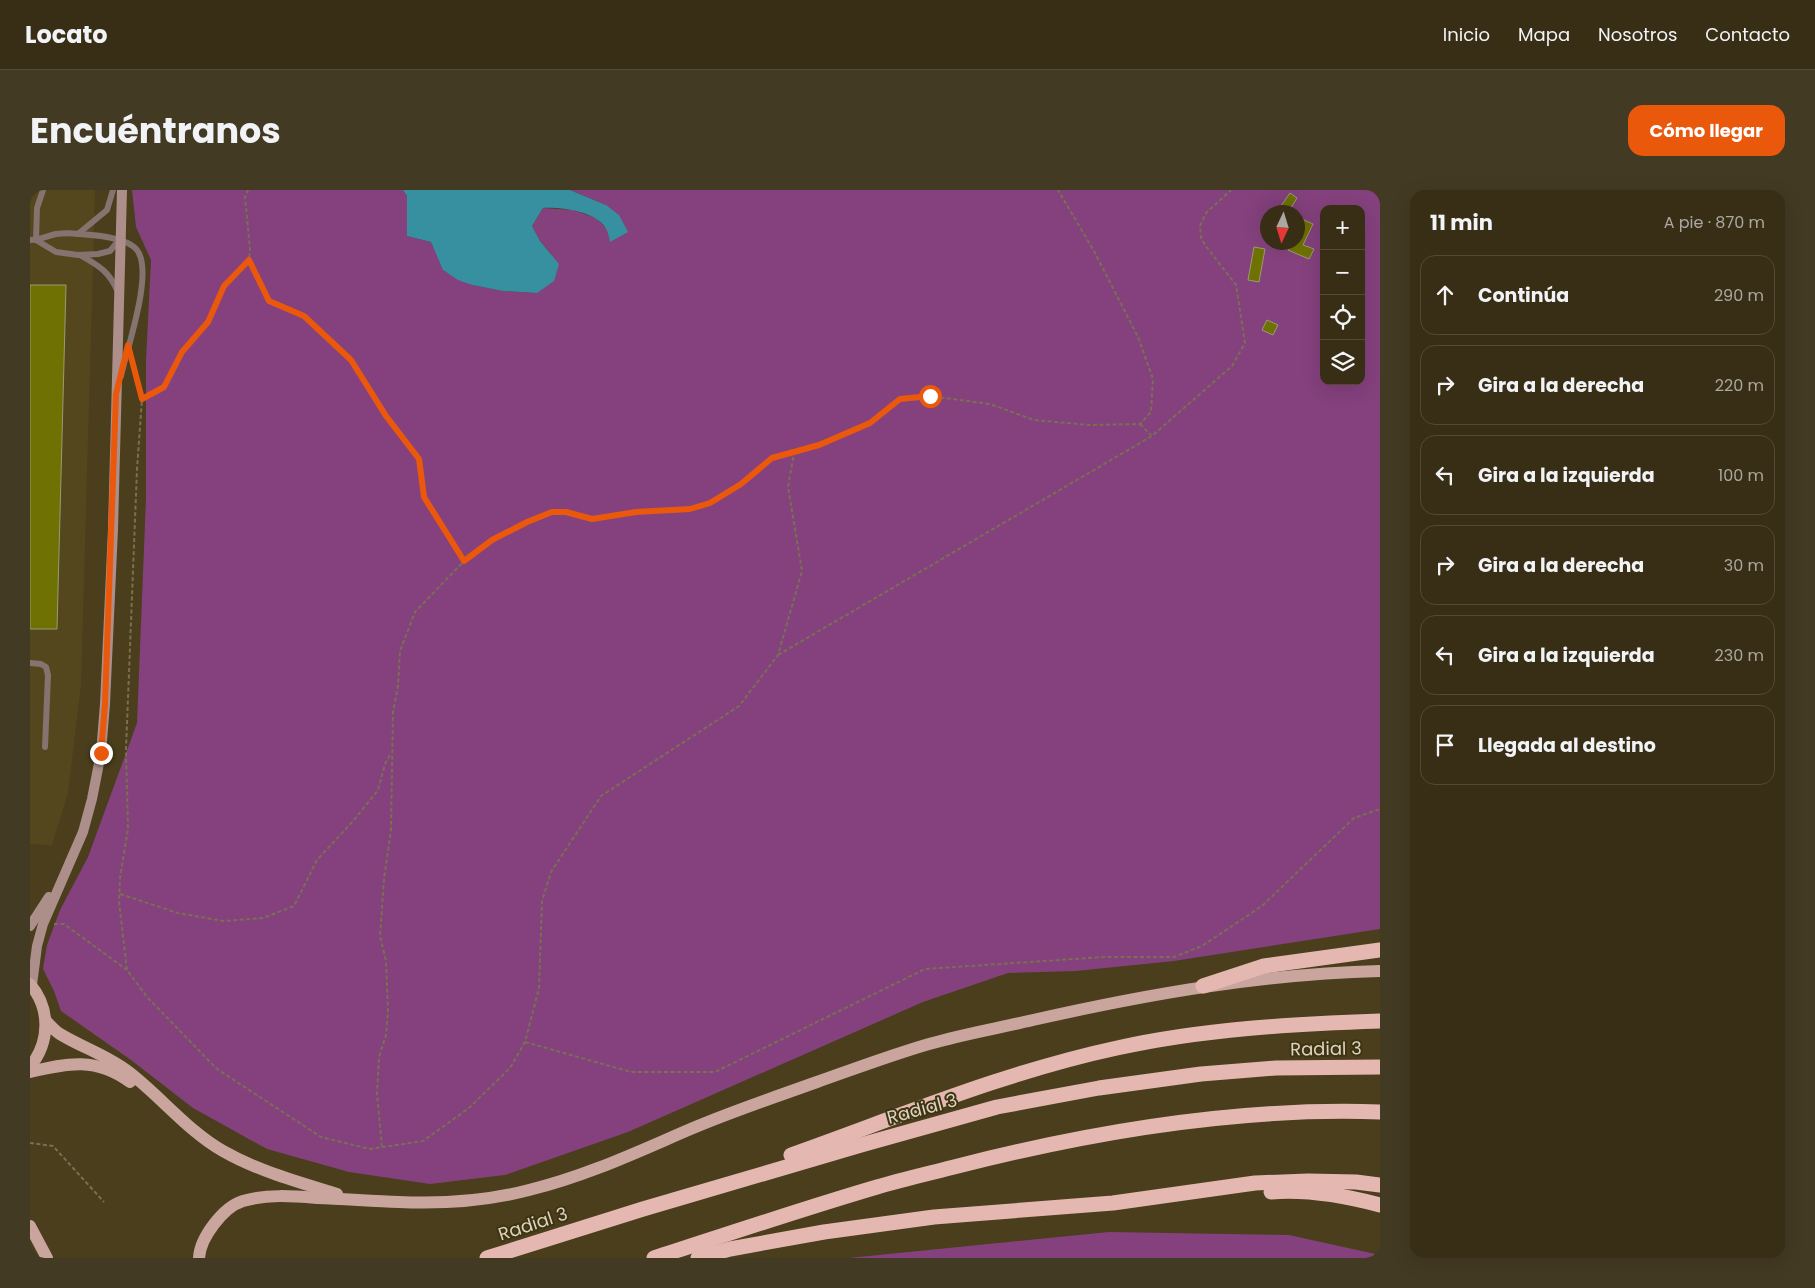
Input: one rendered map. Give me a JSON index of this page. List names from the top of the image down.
{
  "streets": {
    "highway": ["Radial 3"]
  },
  "north": "bottom",
  "page": {
    "header": "Locato",
    "nav": [
      "Inicio",
      "Mapa",
      "Nosotros",
      "Contacto"
    ],
    "title": "Encuéntranos",
    "buttons": "Cómo llegar",
    "heading": ["11 min", "A pie · 870 m"],
    "map_buttons": ["+", "−"],
    "list": [
      ["Continúa", "290 m"],
      ["Gira a la derecha", "220 m"],
      ["Gira a la izquierda", "100 m"],
      ["Gira a la derecha", "30 m"],
      ["Gira a la izquierda", "230 m"],
      "Llegada al destino"
    ]
  }
}
